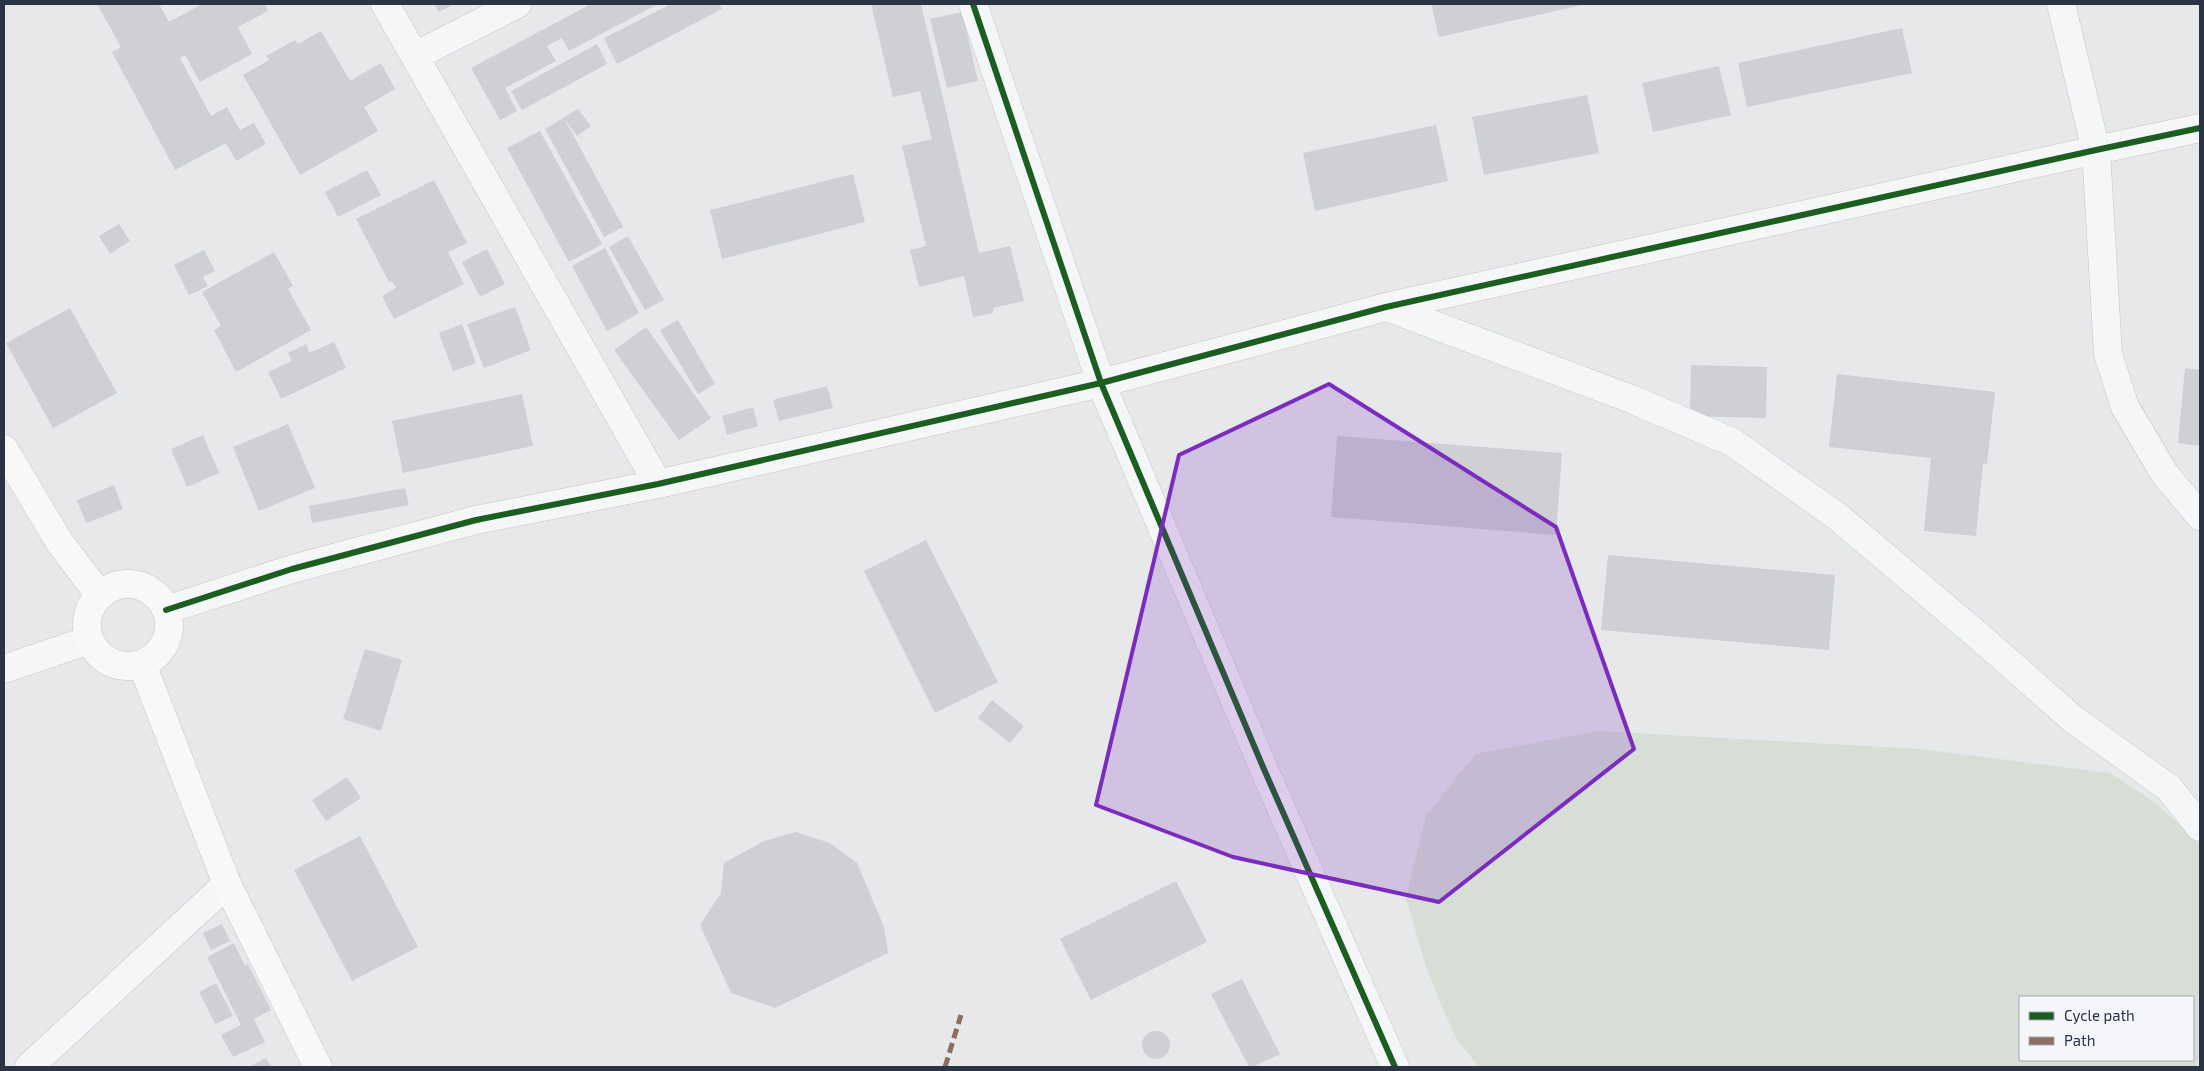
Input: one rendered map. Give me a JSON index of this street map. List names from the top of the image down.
{
  "legend": ["Cycle path", "Path"]
}
